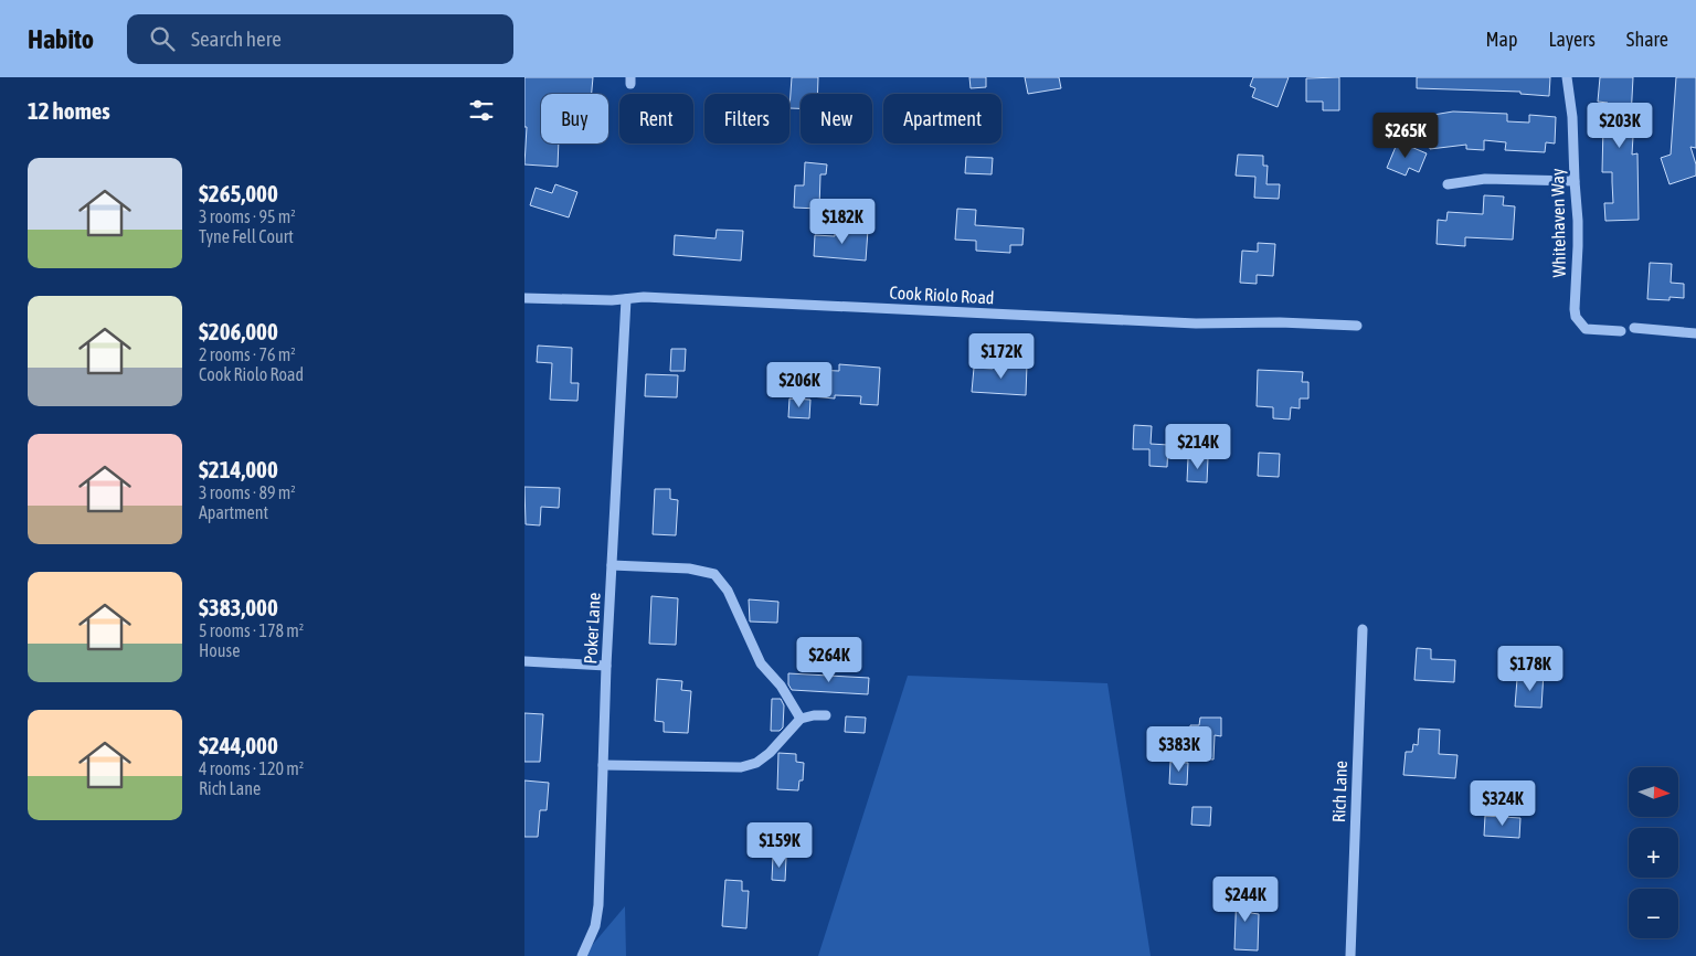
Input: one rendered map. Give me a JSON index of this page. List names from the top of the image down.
{
  "streets": {
    "street": [
      "Whitehaven Way",
      "Cook Riolo Road",
      "Poker Lane",
      "Rich Lane"
    ]
  },
  "crossings": [
    ["Cook Riolo Road", "Poker Lane"]
  ],
  "north": "right",
  "page": {
    "header": "Habito",
    "search": "Search here",
    "nav": ["Map", "Layers", "Share"],
    "heading": "12 homes",
    "chip": [
      "Buy",
      "Rent",
      "Filters",
      "New",
      "Apartment"
    ],
    "price": [
      "$203K",
      "$265K",
      "$182K",
      "$172K",
      "$206K",
      "$214K",
      "$264K",
      "$178K",
      "$383K",
      "$324K",
      "$159K",
      "$244K"
    ],
    "list": [
      {
        "name": "$265,000",
        "note": "3 rooms · 95 m² · Tyne Fell Court"
      },
      {
        "name": "$206,000",
        "note": "2 rooms · 76 m² · Cook Riolo Road"
      },
      {
        "name": "$214,000",
        "note": "3 rooms · 89 m² · Apartment"
      },
      {
        "name": "$383,000",
        "note": "5 rooms · 178 m² · House"
      },
      {
        "name": "$244,000",
        "note": "4 rooms · 120 m² · Rich Lane"
      }
    ],
    "map_buttons": ["+", "−"]
  }
}
